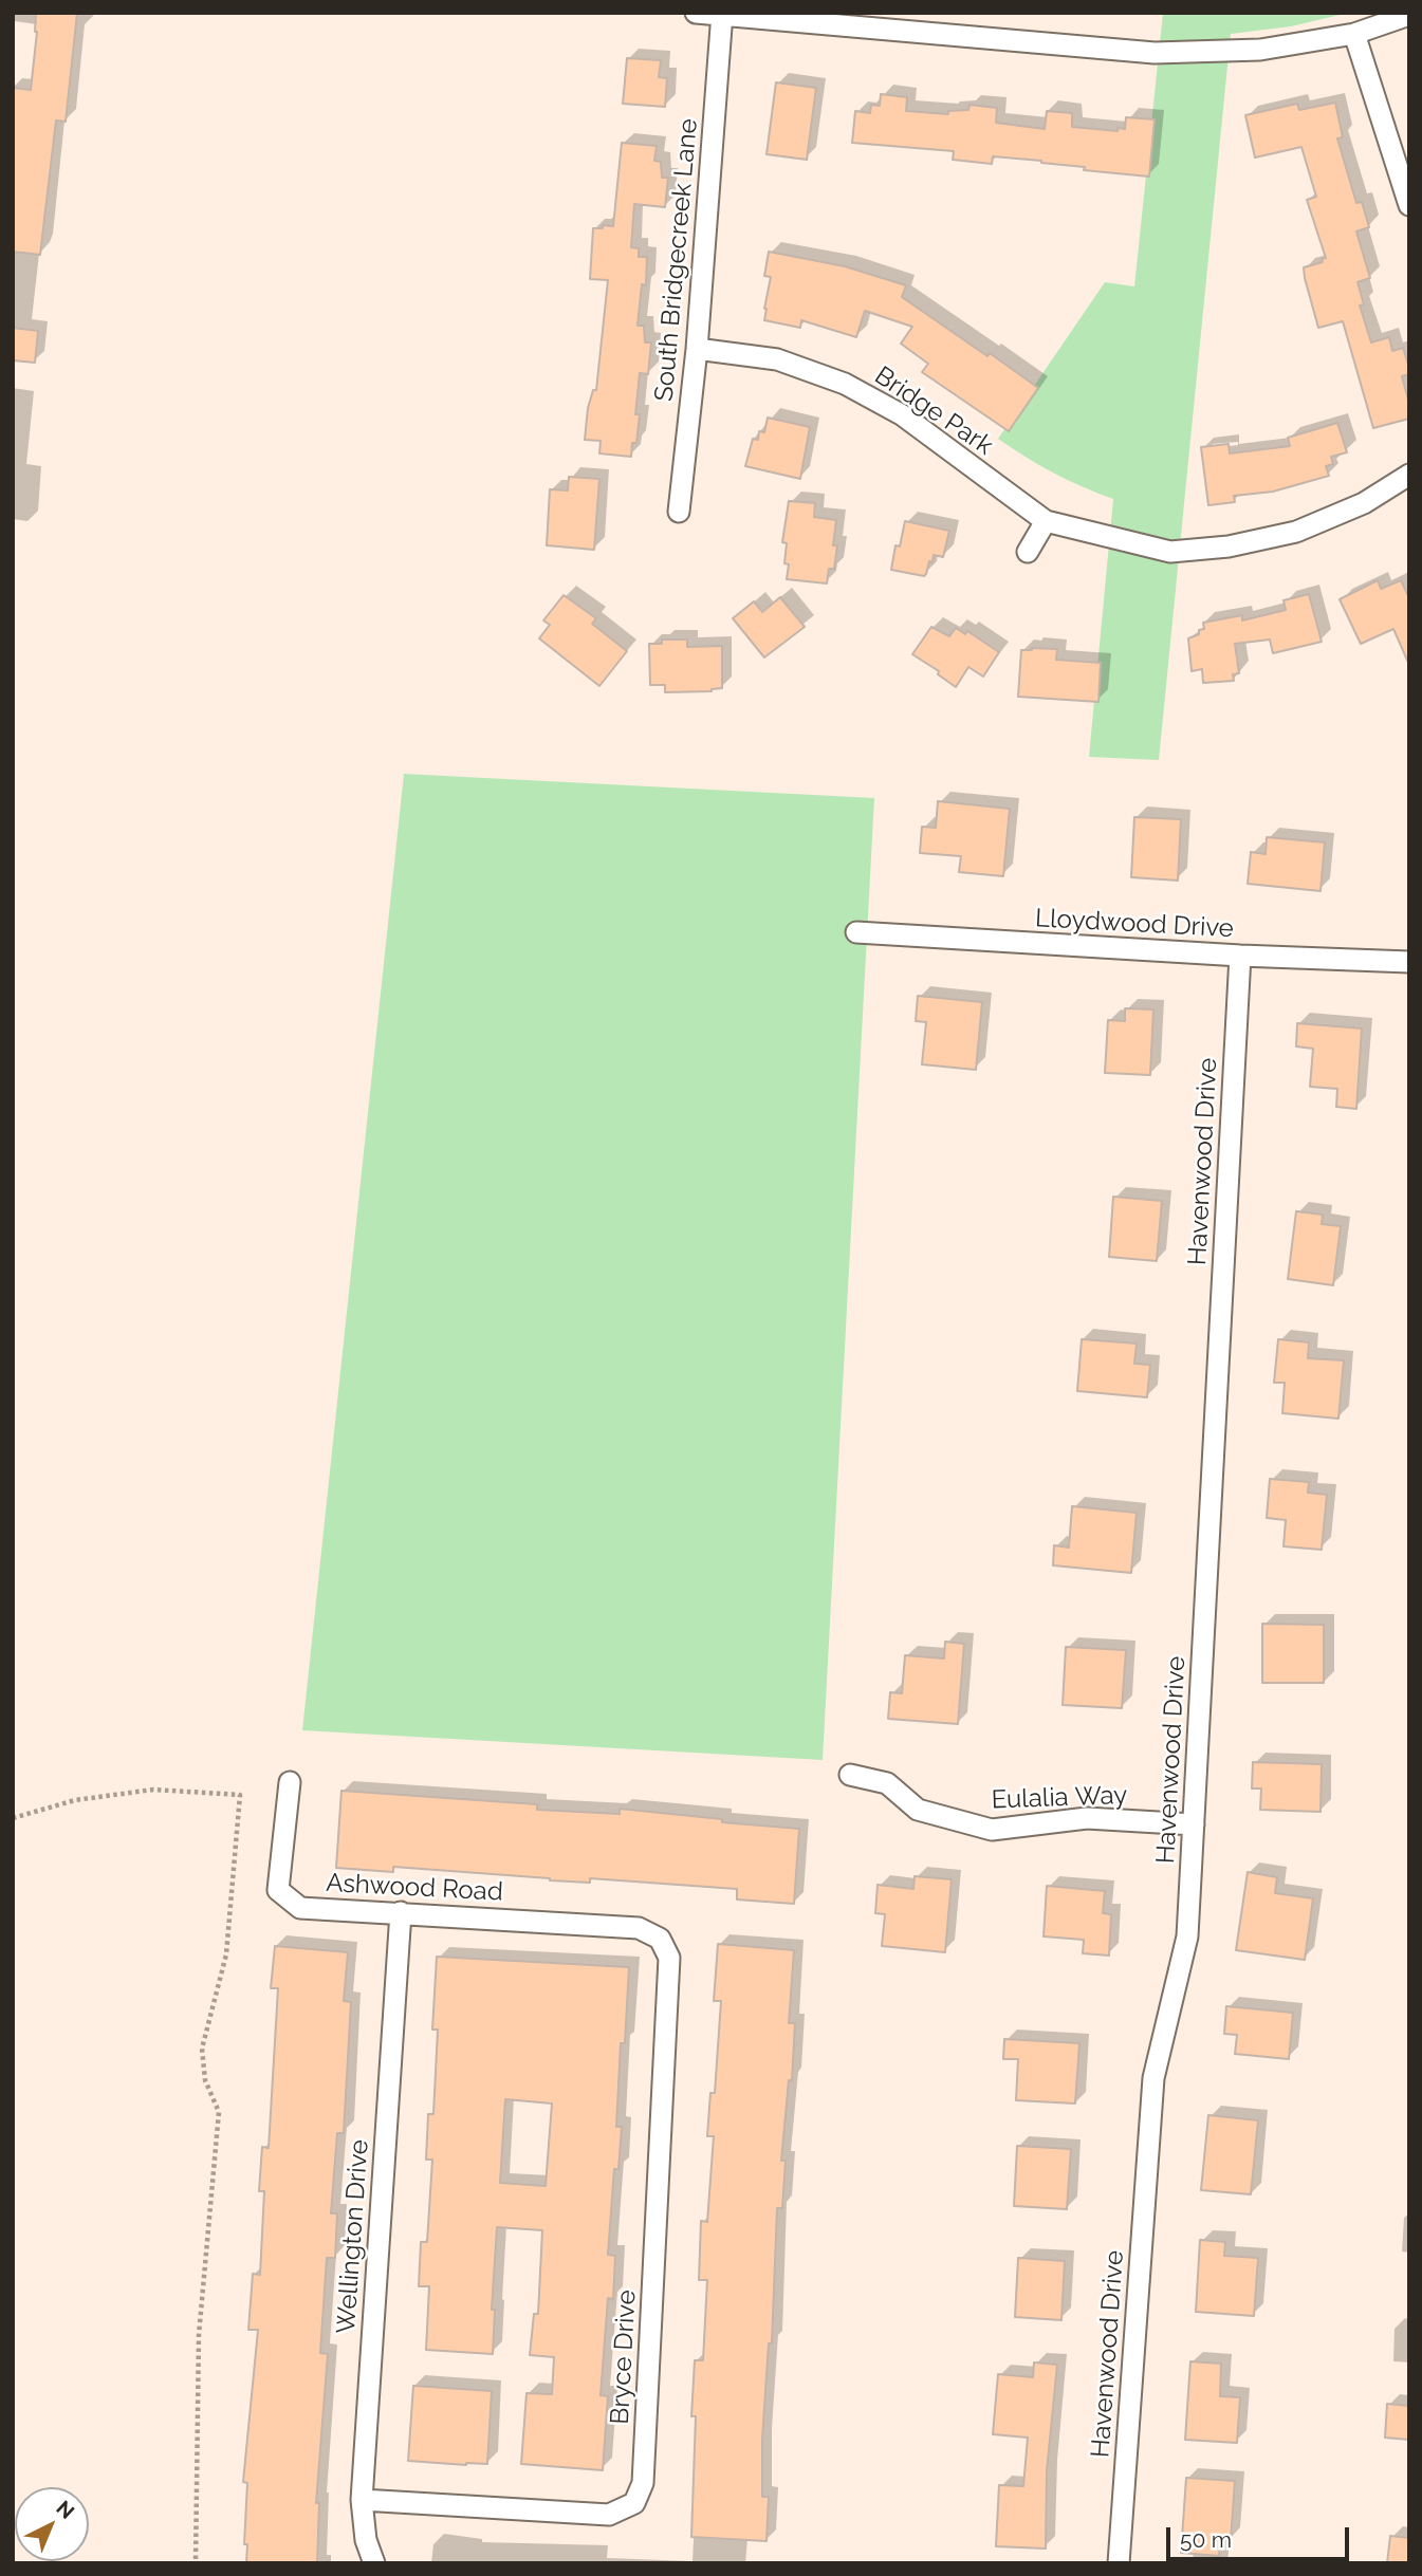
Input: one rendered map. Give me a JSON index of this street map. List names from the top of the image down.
{
  "streets": {
    "street": [
      "South Bridgecreek Lane",
      "Bridge Park",
      "Lloydwood Drive",
      "Havenwood Drive",
      "Eulalia Way",
      "Ashwood Road",
      "Wellington Drive",
      "Bryce Drive"
    ]
  },
  "crossings": [
    ["South Bridgecreek Lane", "Bridge Park"],
    ["Lloydwood Drive", "Havenwood Drive"],
    ["Havenwood Drive", "Eulalia Way"],
    ["Ashwood Road", "Wellington Drive"],
    ["Ashwood Road", "Bryce Drive"],
    ["Wellington Drive", "Bryce Drive"]
  ],
  "scale_bar": "50 m",
  "north": "top right"
}
